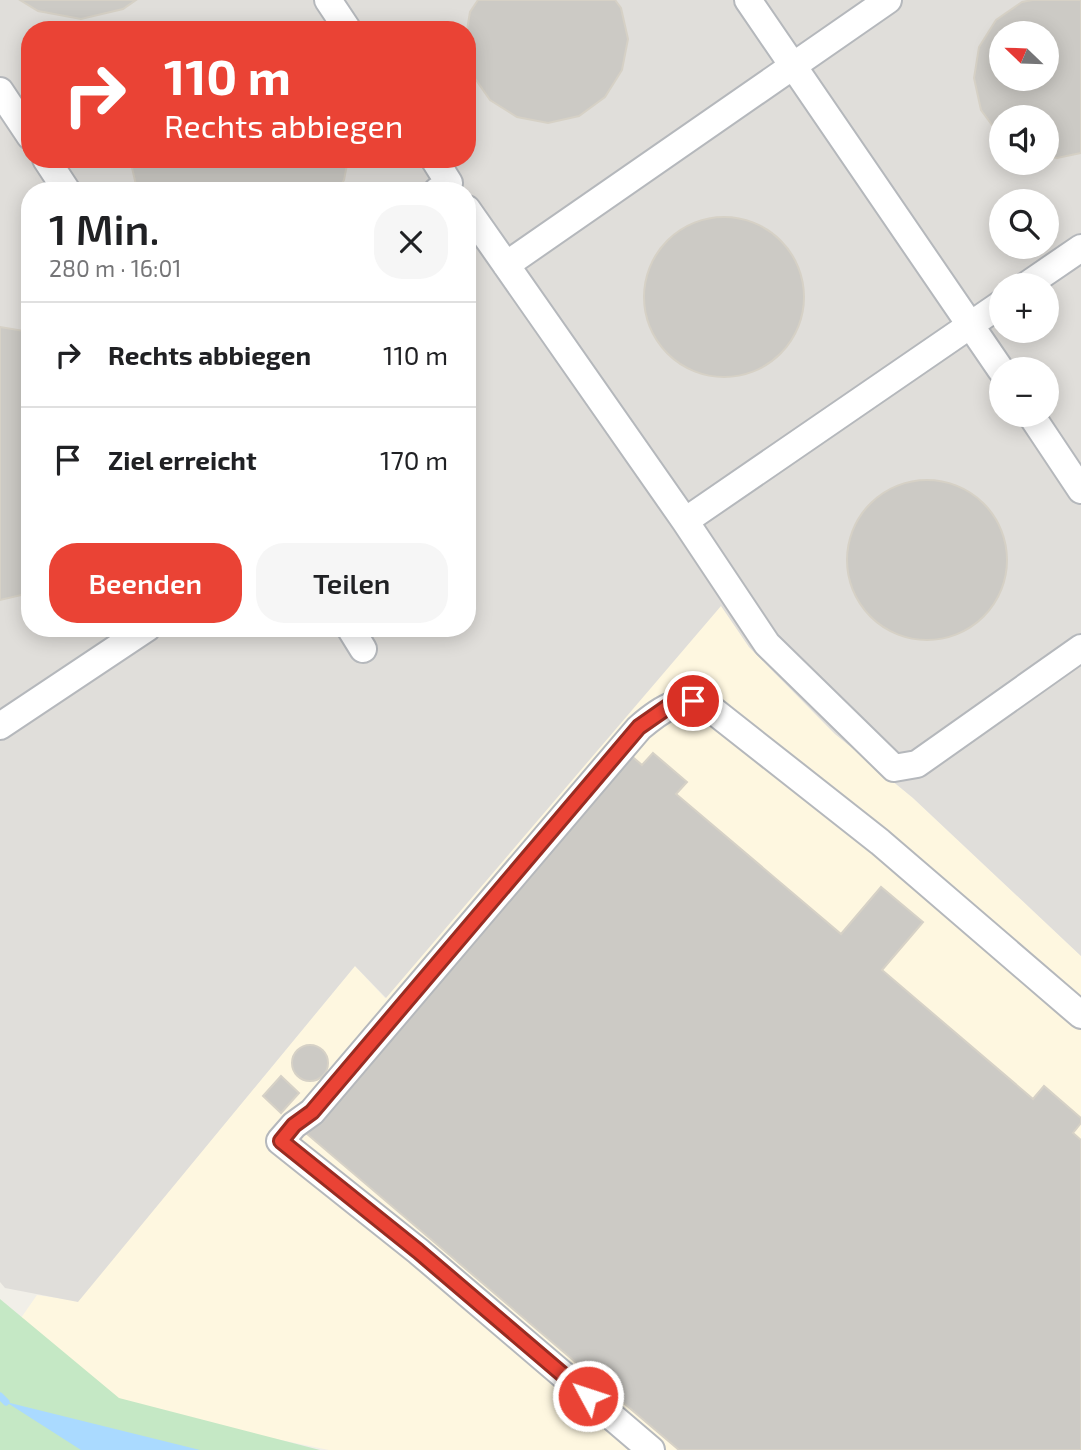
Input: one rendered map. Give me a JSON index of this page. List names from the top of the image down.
{
  "north": "top left",
  "page": {
    "map_buttons": ["+", "−"],
    "turn": ["110 m", "Rechts abbiegen"],
    "heading": ["1 Min.", "280 m · 16:01"],
    "list": [
      {
        "name": "Rechts abbiegen",
        "value": "110 m"
      },
      {
        "name": "Ziel erreicht",
        "value": "170 m"
      }
    ],
    "buttons": ["Beenden", "Teilen"]
  }
}
